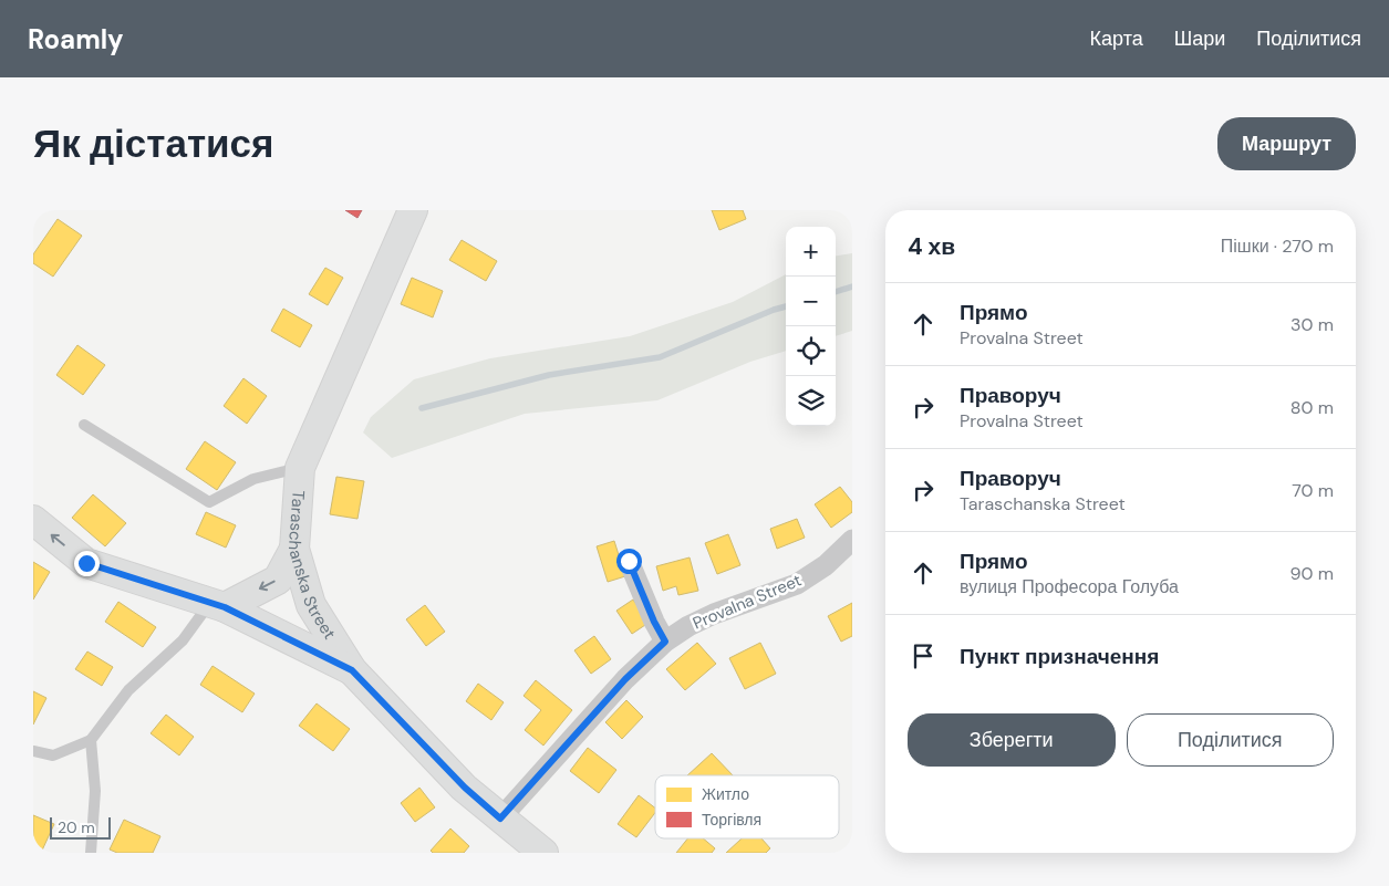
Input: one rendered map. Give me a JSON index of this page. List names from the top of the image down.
{
  "streets": {
    "main road": ["Taraschanska Street"],
    "street": ["Provalna Street"]
  },
  "crossings": [
    ["Taraschanska Street", "Provalna Street"]
  ],
  "legend": ["Житло", "Торгівля"],
  "scale_bar": "20 m",
  "page": {
    "header": "Roamly",
    "nav": ["Карта", "Шари", "Поділитися"],
    "buttons": [
      "Маршрут",
      ["Зберегти", "Поділитися"]
    ],
    "title": "Як дістатися",
    "heading": ["4 хв", "Пішки · 270 m"],
    "map_buttons": ["+", "−"],
    "list": [
      ["Прямо", "Provalna Street", "30 m"],
      ["Праворуч", "Provalna Street", "80 m"],
      ["Праворуч", "Taraschanska Street", "70 m"],
      ["Прямо", "вулиця Професора Голуба", "90 m"],
      "Пункт призначення"
    ],
    "scale": "20 m"
  }
}
